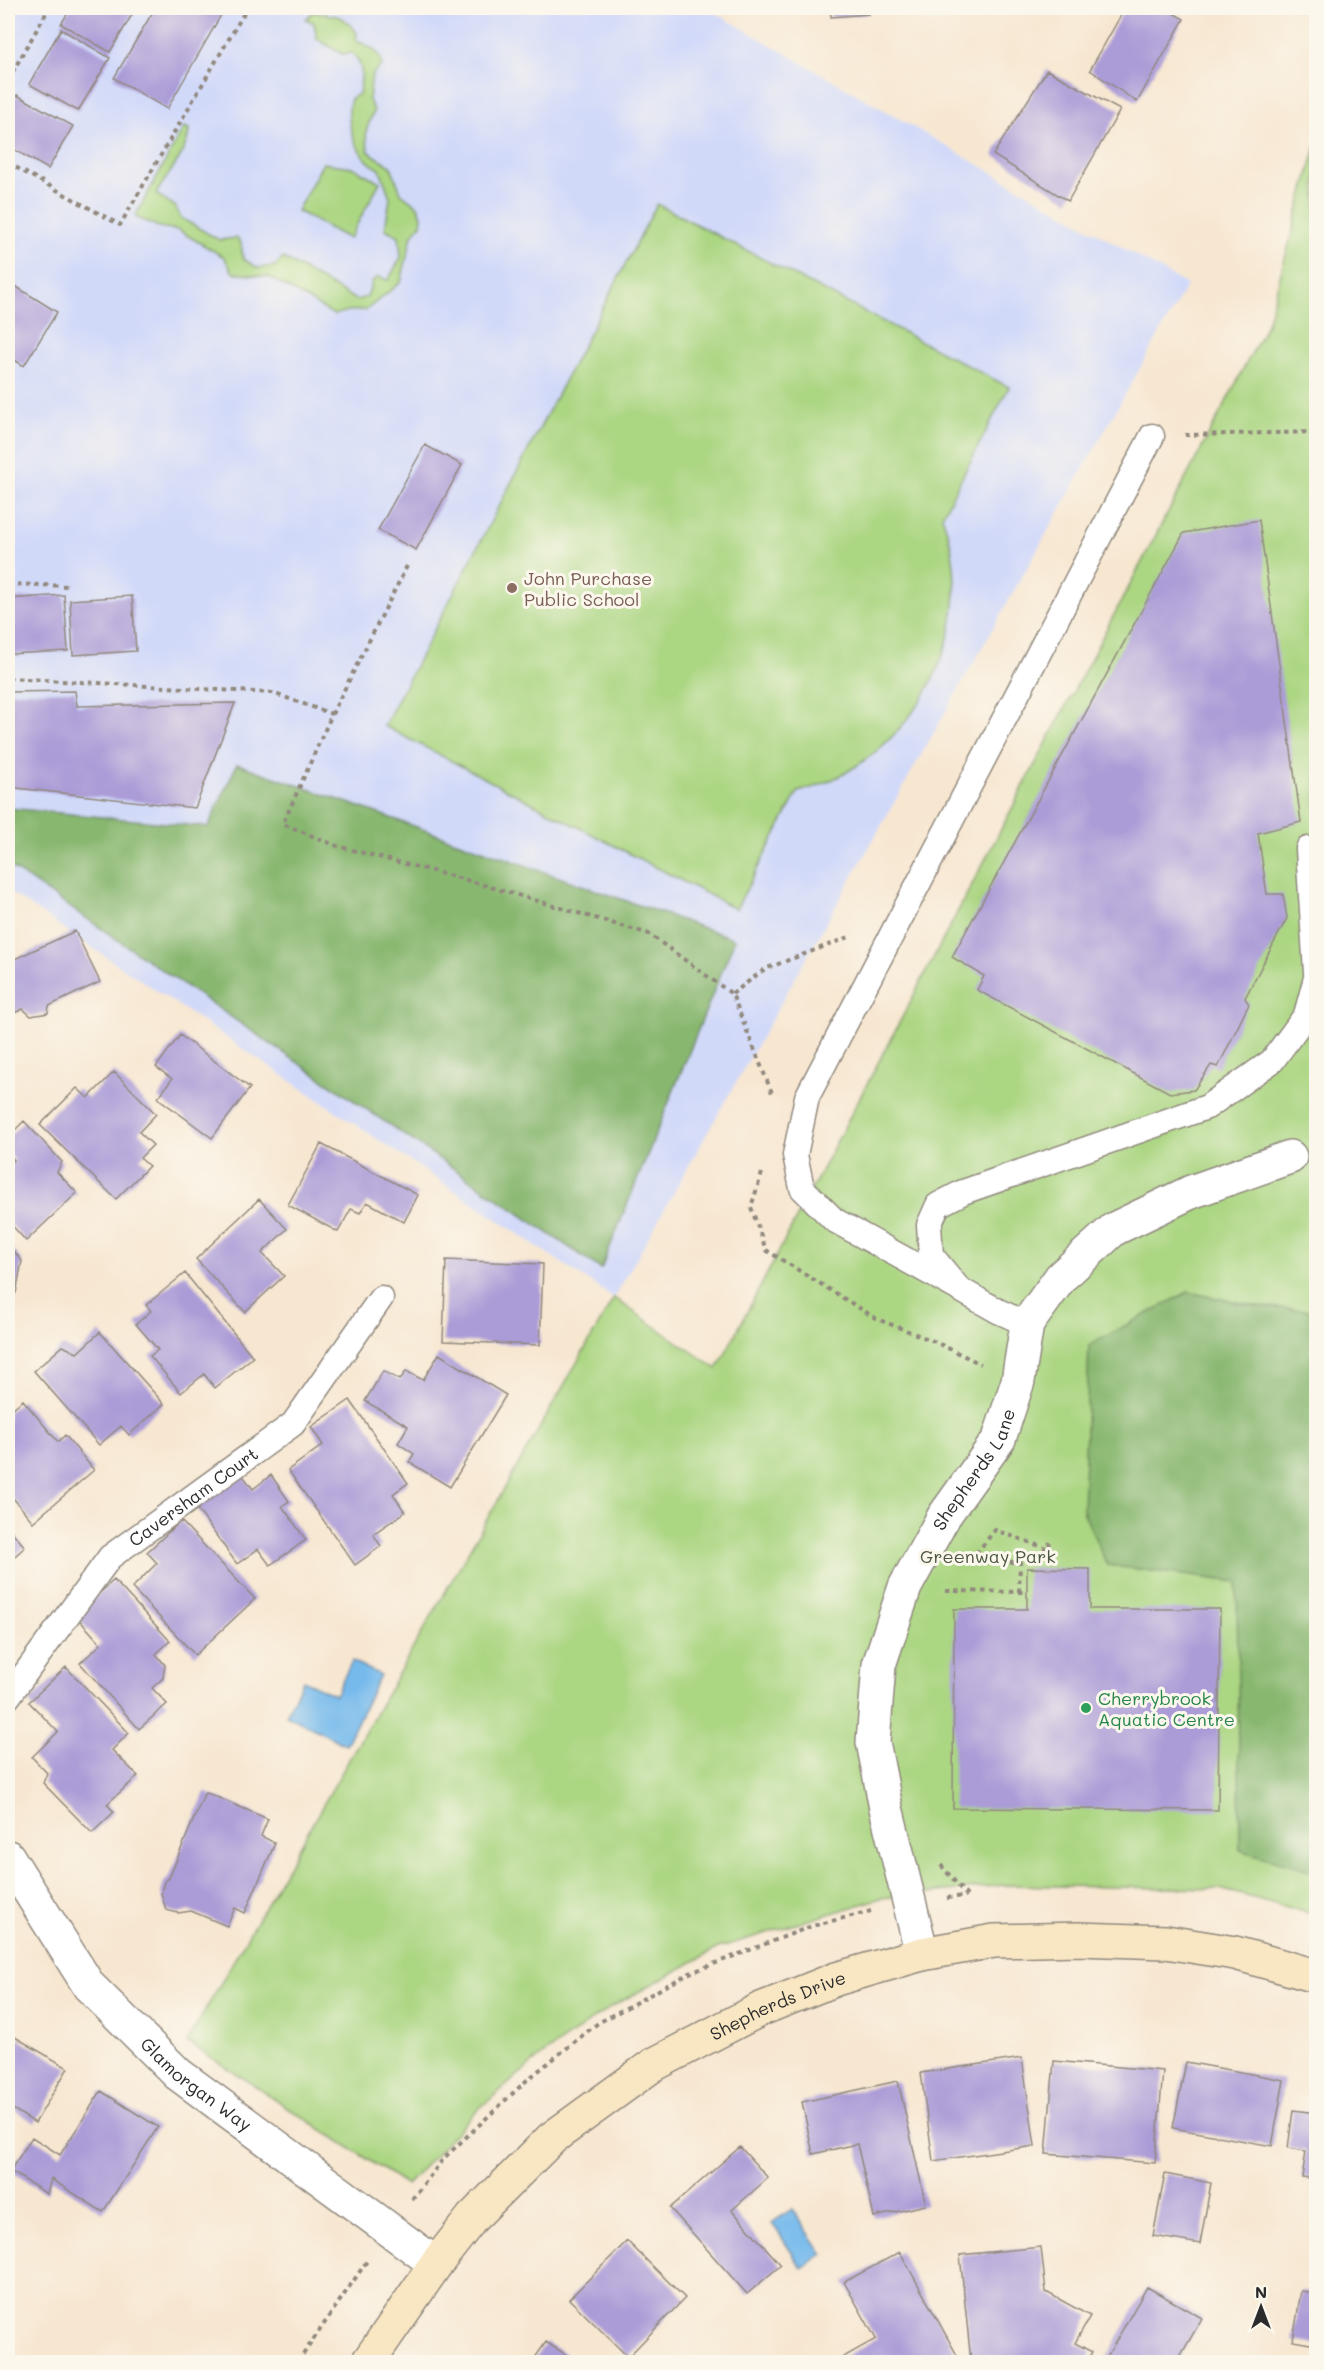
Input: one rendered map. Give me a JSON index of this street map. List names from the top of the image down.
{
  "streets": {
    "main road": ["Shepherds Drive"],
    "street": ["Shepherds Lane", "Glamorgan Way"],
    "lane": ["Caversham Court"]
  },
  "crossings": [
    ["Shepherds Lane", "Shepherds Drive"],
    ["Shepherds Drive", "Glamorgan Way"]
  ],
  "parks": ["Greenway Park"],
  "places": ["John Purchase Public School", "Cherrybrook Aquatic Centre"],
  "north": "top"
}
